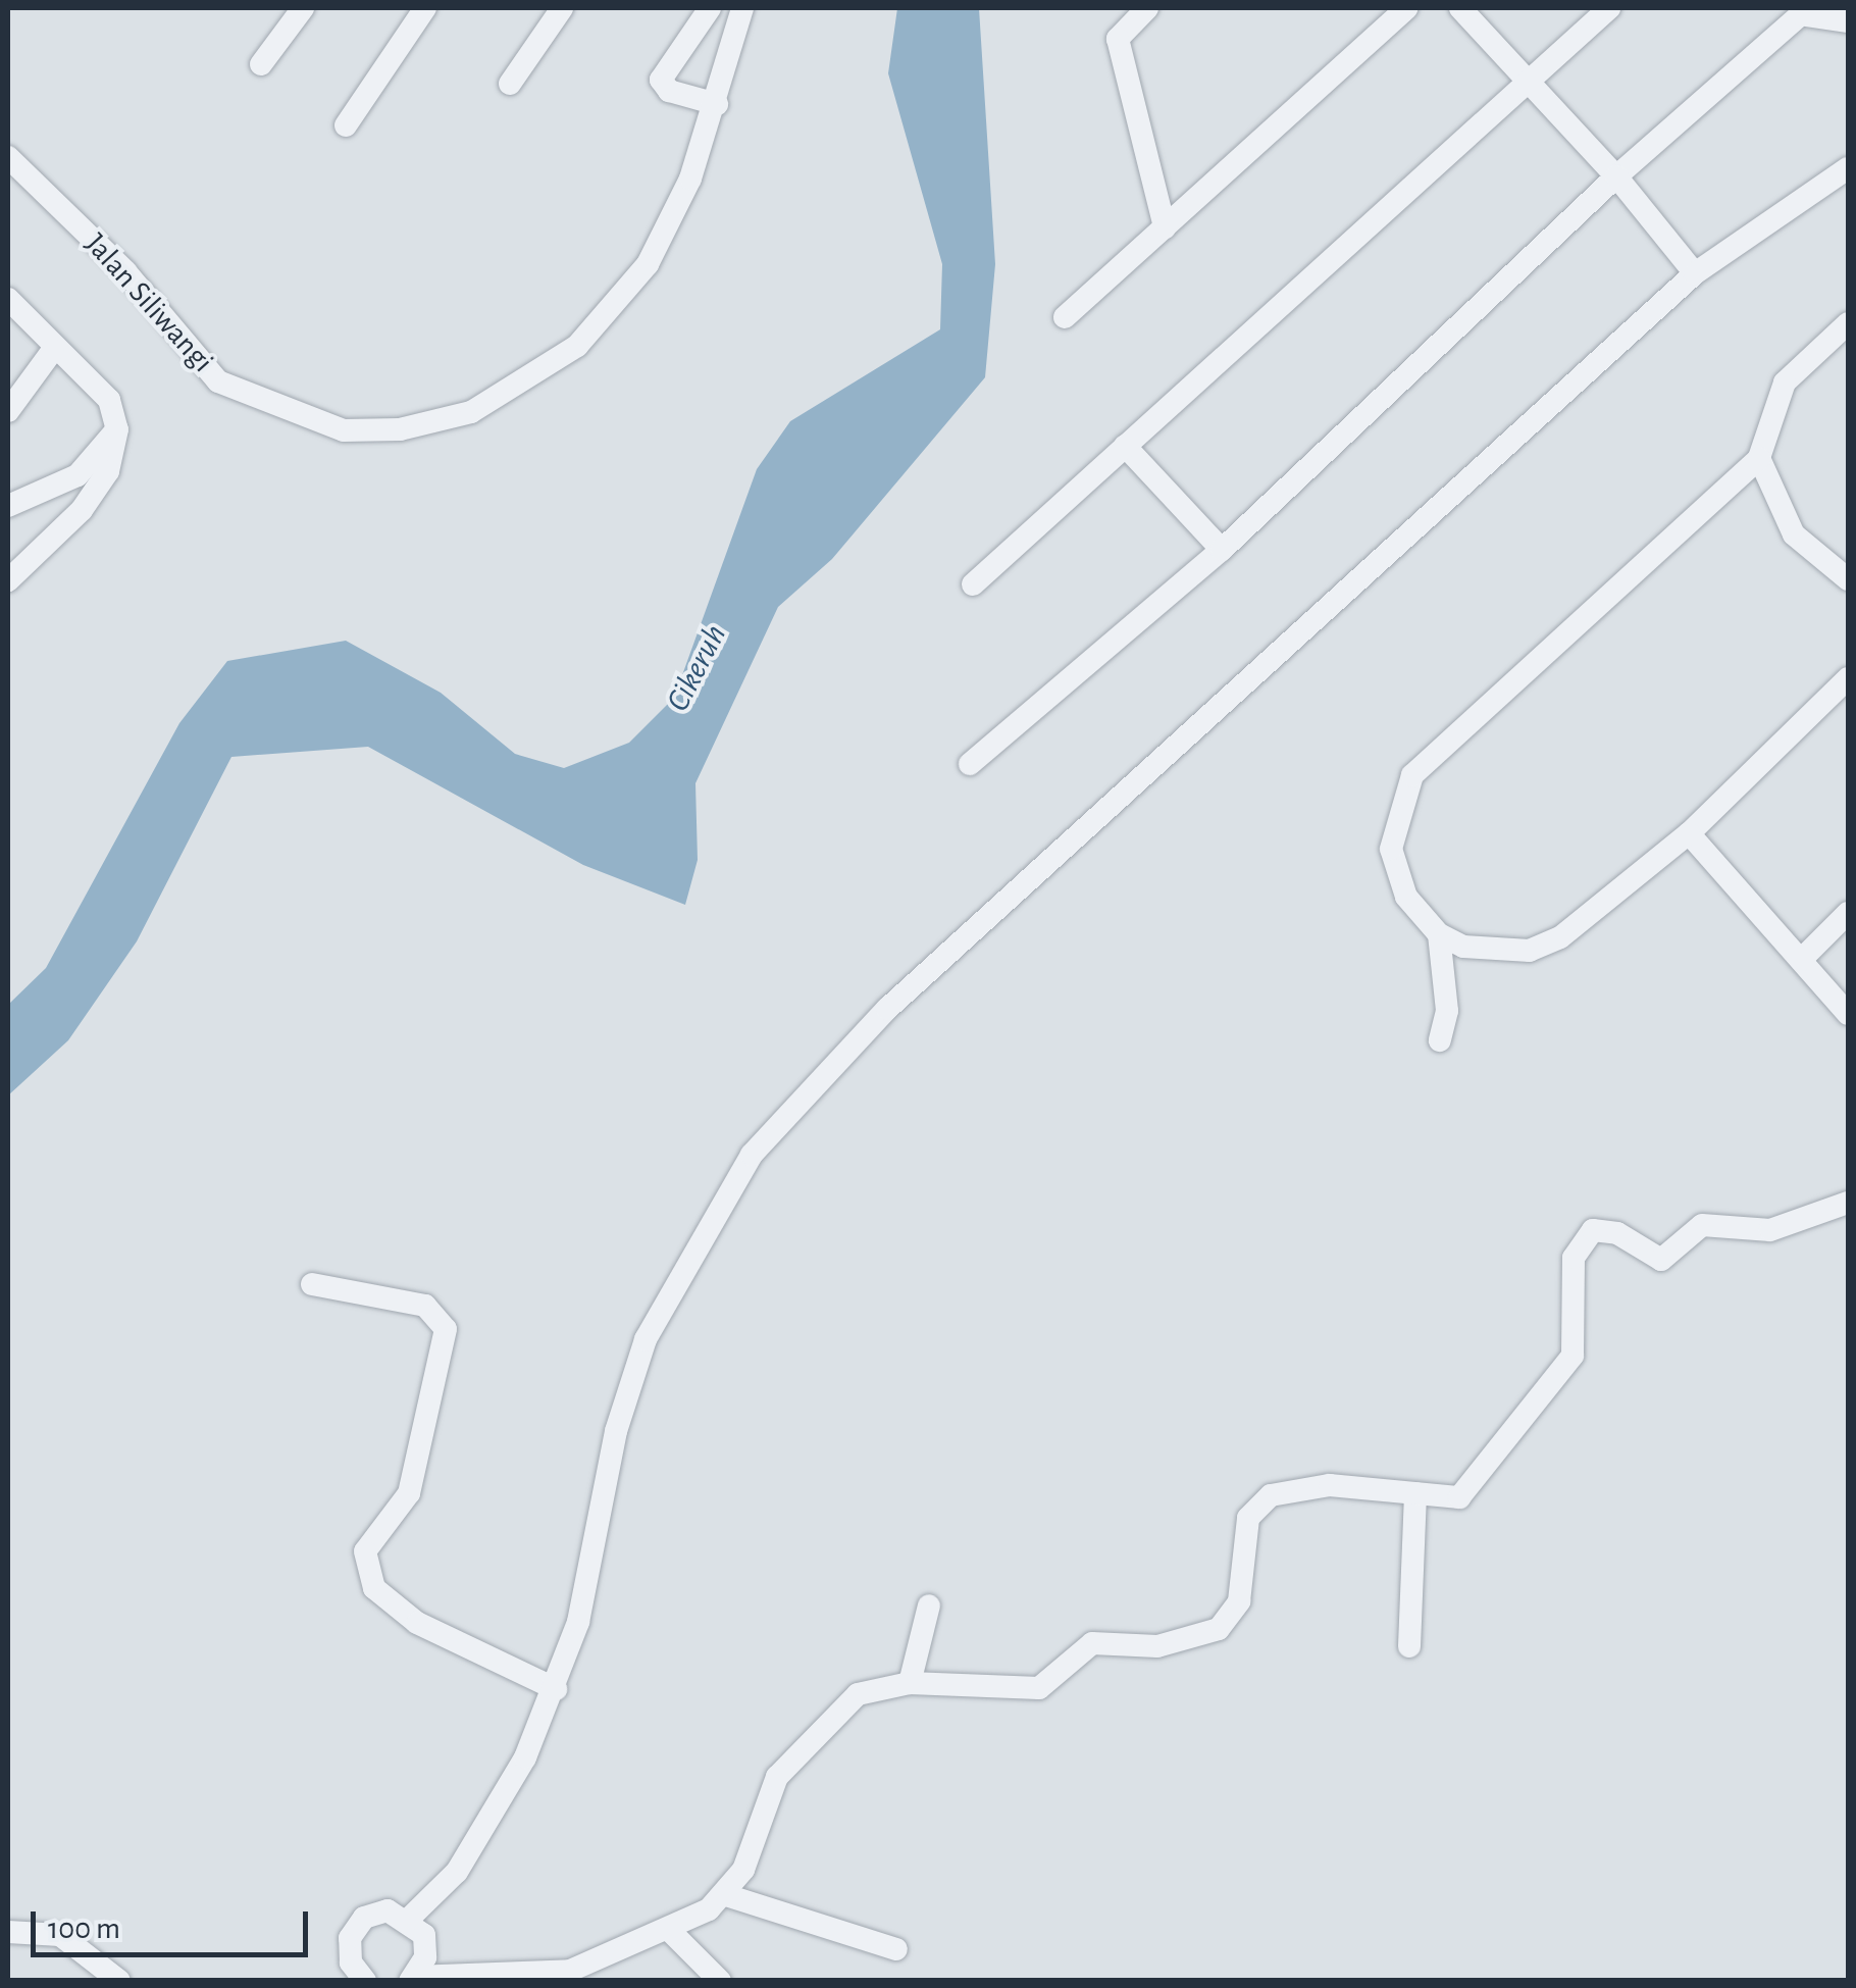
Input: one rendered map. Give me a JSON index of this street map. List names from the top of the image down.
{
  "streets": {
    "street": ["Jalan Siliwangi"]
  },
  "water": ["Cikeruh"],
  "scale_bar": "100 m"
}
